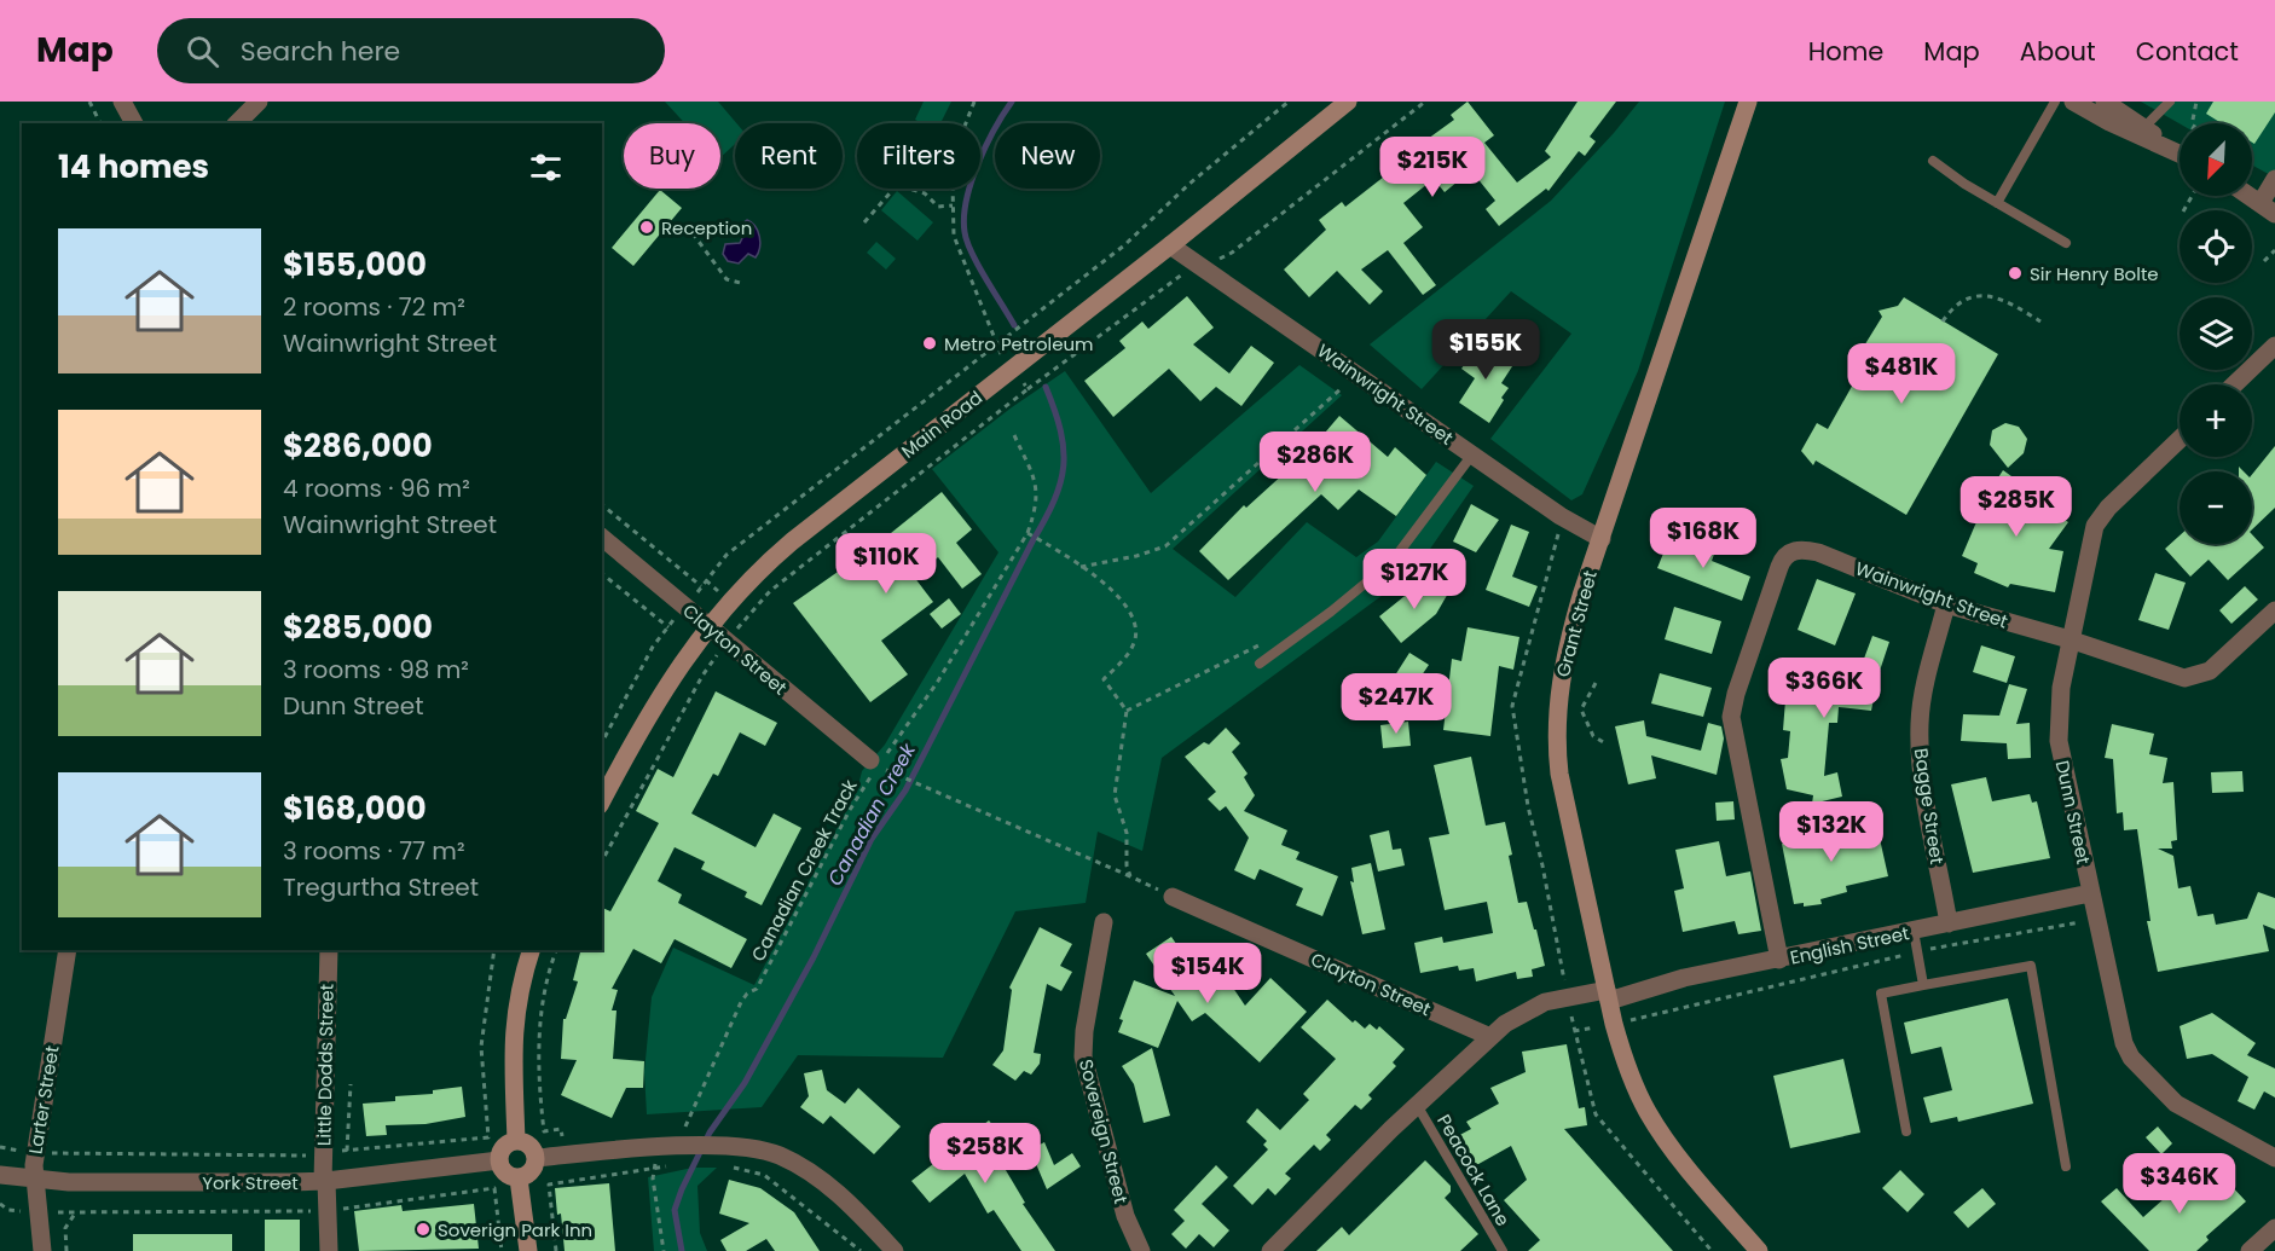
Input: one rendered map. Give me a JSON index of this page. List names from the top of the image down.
{
  "streets": {
    "main road": ["Main Road", "Grant Street"],
    "street": [
      "Wainwright Street",
      "Clayton Street",
      "Bagge Street",
      "Dunn Street",
      "English Street",
      "Little Dodds Street",
      "Larter Street",
      "Sovereign Street",
      "York Street"
    ],
    "lane": ["Peacock Lane"],
    "path": ["Canadian Creek Track"]
  },
  "crossings": [
    ["Wainwright Street", "Main Road"],
    ["Wainwright Street", "Grant Street"],
    ["Wainwright Street", "Bagge Street"],
    ["Wainwright Street", "Dunn Street"],
    ["Wainwright Street", "English Street"],
    ["Main Road", "Clayton Street"],
    ["Grant Street", "English Street"],
    ["Clayton Street", "Canadian Creek Track"],
    ["Clayton Street", "English Street"],
    ["Bagge Street", "English Street"],
    ["Dunn Street", "English Street"],
    ["English Street", "Peacock Lane"],
    ["Little Dodds Street", "York Street"],
    ["Larter Street", "York Street"]
  ],
  "water": ["Canadian Creek"],
  "places": [
    "Reception",
    "Sir Henry Bolte",
    "Metro Petroleum",
    "Soverign Park Inn"
  ],
  "north": "bottom left",
  "page": {
    "header": "Map",
    "search": "Search here",
    "nav": [
      "Home",
      "Map",
      "About",
      "Contact"
    ],
    "map_buttons": ["+", "−"],
    "chip": [
      "Buy",
      "Rent",
      "Filters",
      "New"
    ],
    "heading": "14 homes",
    "price": [
      "$215K",
      "$155K",
      "$481K",
      "$286K",
      "$285K",
      "$168K",
      "$110K",
      "$127K",
      "$366K",
      "$247K",
      "$132K",
      "$154K",
      "$258K",
      "$346K"
    ],
    "list": [
      {
        "name": "$155,000",
        "note": "2 rooms · 72 m² · Wainwright Street"
      },
      {
        "name": "$286,000",
        "note": "4 rooms · 96 m² · Wainwright Street"
      },
      {
        "name": "$285,000",
        "note": "3 rooms · 98 m² · Dunn Street"
      },
      {
        "name": "$168,000",
        "note": "3 rooms · 77 m² · Tregurtha Street"
      }
    ]
  }
}
